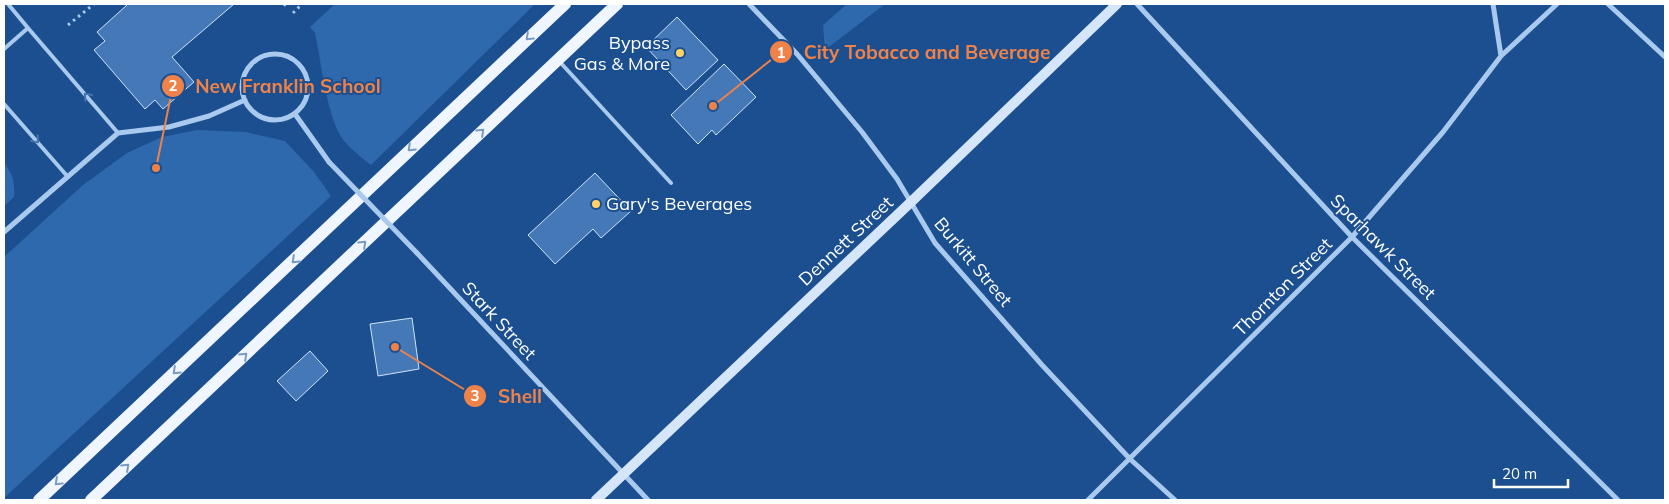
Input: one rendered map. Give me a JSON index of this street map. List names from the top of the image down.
{
  "streets": {
    "street": [
      "Dennett Street",
      "Sparhawk Street",
      "Burkitt Street",
      "Thornton Street",
      "Stark Street"
    ]
  },
  "crossings": [
    ["Dennett Street", "Burkitt Street"],
    ["Dennett Street", "Stark Street"],
    ["Sparhawk Street", "Thornton Street"],
    ["Burkitt Street", "Thornton Street"]
  ],
  "places": [
    "Bypass Gas & More",
    "City Tobacco and Beverage",
    "New Franklin School",
    "Gary's Beverages",
    "Shell"
  ],
  "scale_bar": "20 m"
}
